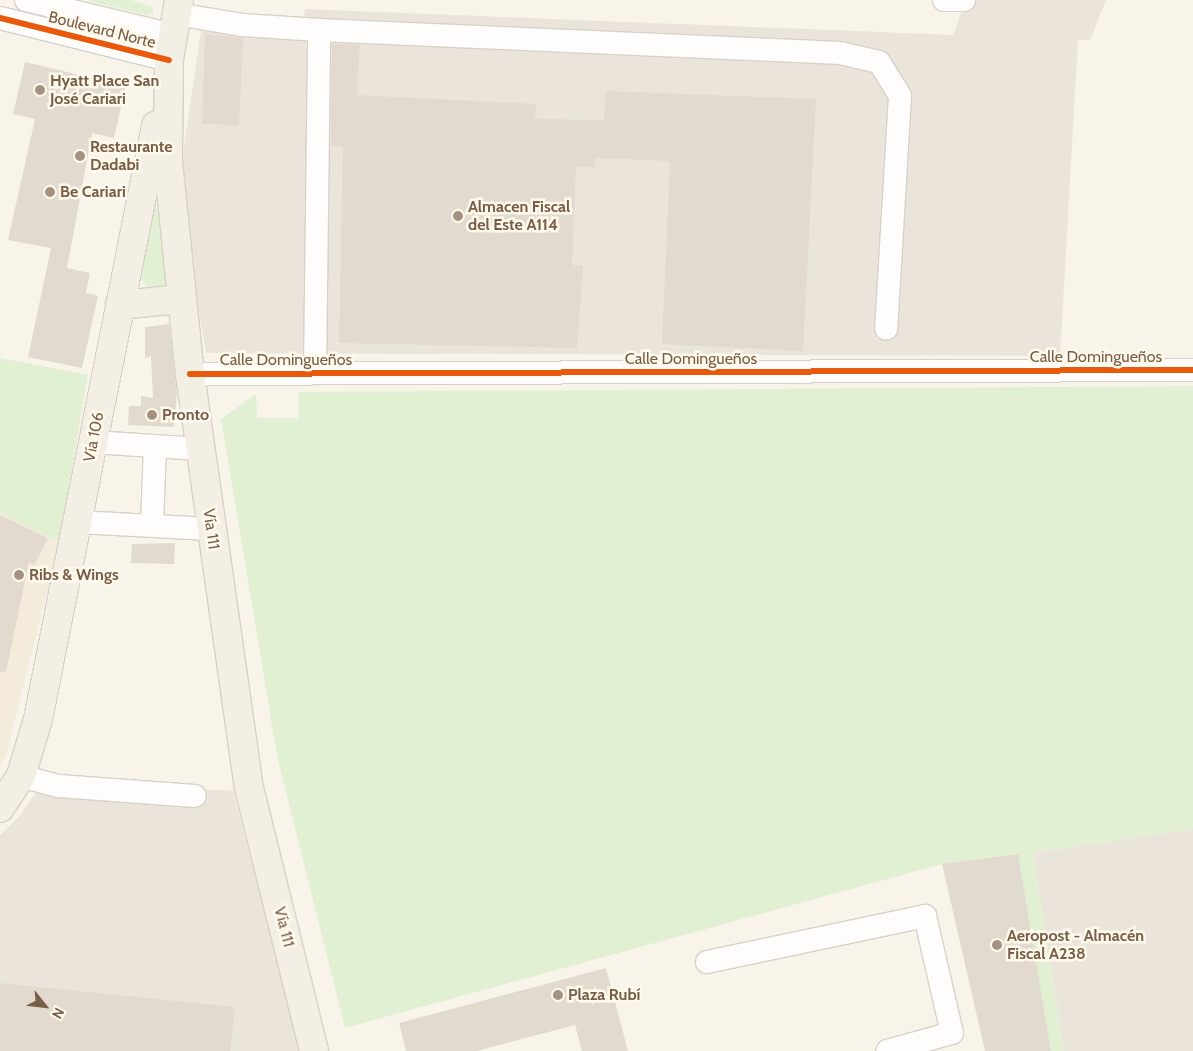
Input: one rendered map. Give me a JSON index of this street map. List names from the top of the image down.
{
  "streets": {
    "main road": ["Vía 106", "Vía 111"],
    "street": ["Boulevard Norte", "Calle Domingueños"]
  },
  "crossings": [
    ["Boulevard Norte", "Vía 106"],
    ["Boulevard Norte", "Vía 111"],
    ["Calle Domingueños", "Vía 111"],
    ["Vía 106", "Vía 111"]
  ],
  "places": [
    "Hyatt Place San José Cariari",
    "Restaurante Dadabi",
    "Be Cariari",
    "Almacen Fiscal del Este A114",
    "Pronto",
    "Ribs & Wings",
    "Aeropost - Almacén Fiscal A238",
    "Plaza Rubí"
  ],
  "north": "bottom right"
}
